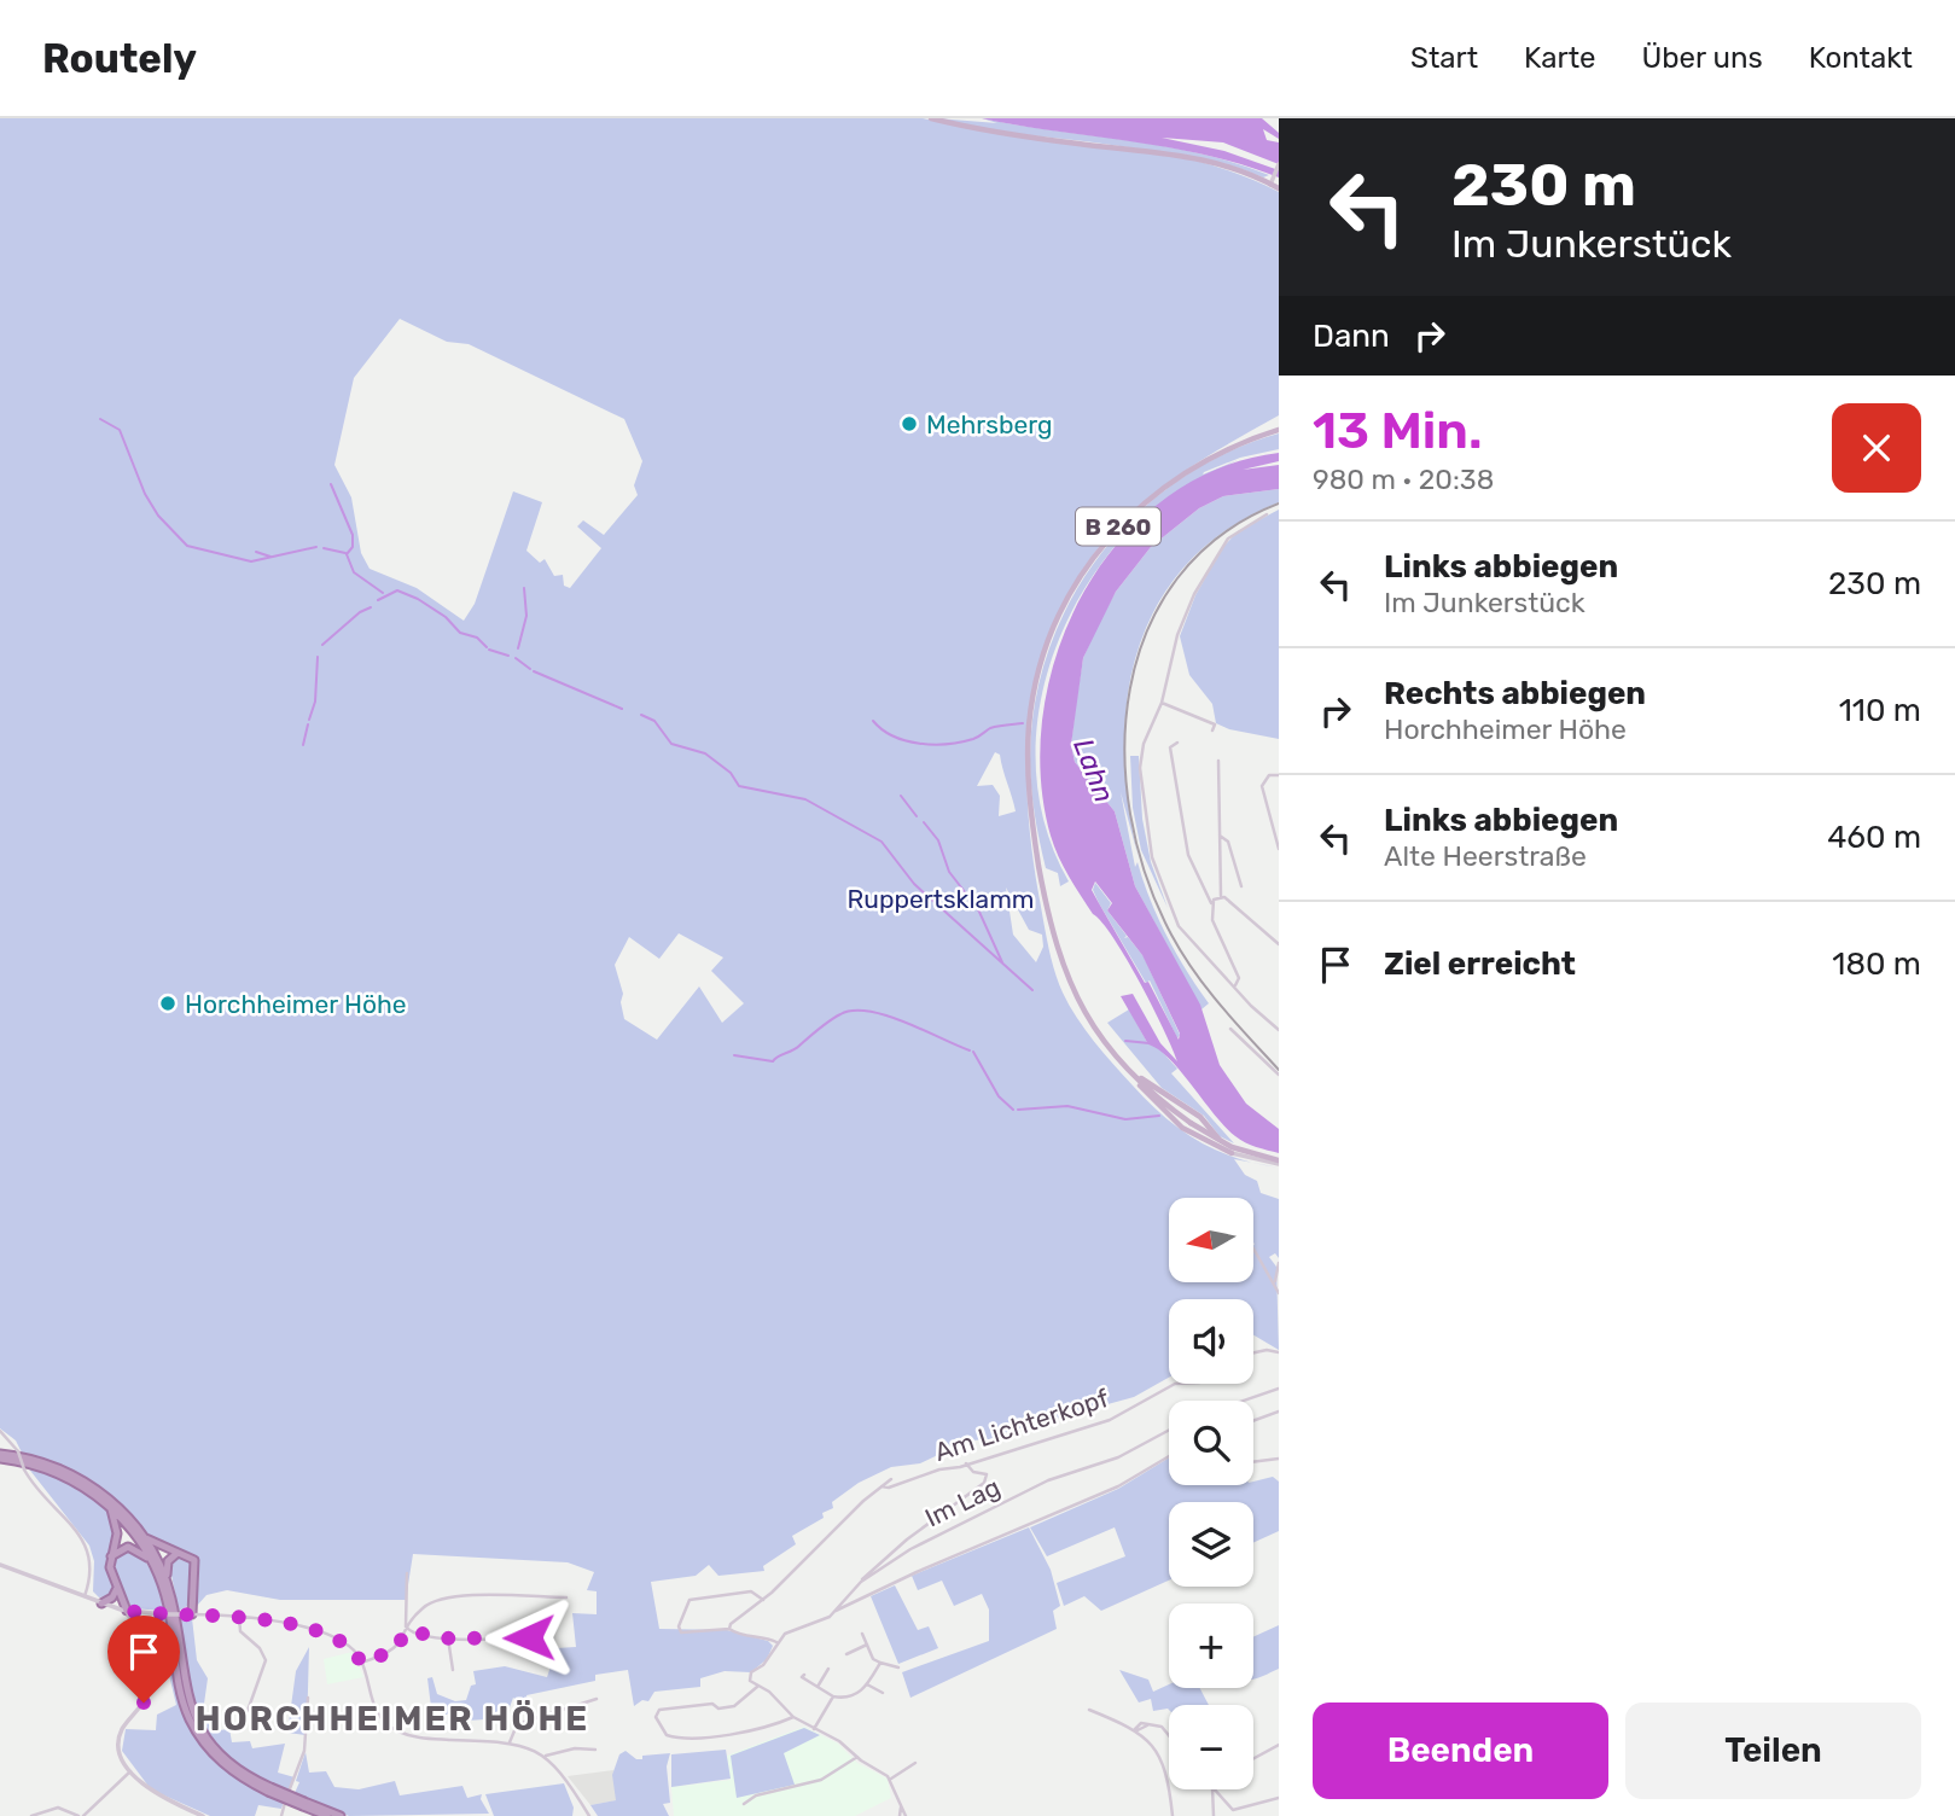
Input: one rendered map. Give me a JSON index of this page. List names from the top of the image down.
{
  "streets": {
    "main road": ["B 260"],
    "street": ["Am Lichterkopf", "Im Lag"]
  },
  "districts": ["HORCHHEIMER HÖHE"],
  "water": ["Lahn"],
  "parks": ["Ruppertsklamm"],
  "places": ["Mehrsberg", "Horchheimer Höhe"],
  "north": "left",
  "page": {
    "header": "Routely",
    "nav": [
      "Start",
      "Karte",
      "Über uns",
      "Kontakt"
    ],
    "turn": ["230 m", "Im Junkerstück"],
    "then": "Dann",
    "heading": ["13 Min.", "980 m · 20:38"],
    "list": [
      {
        "name": "Links abbiegen",
        "note": "Im Junkerstück",
        "value": "230 m"
      },
      {
        "name": "Rechts abbiegen",
        "note": "Horchheimer Höhe",
        "value": "110 m"
      },
      {
        "name": "Links abbiegen",
        "note": "Alte Heerstraße",
        "value": "460 m"
      },
      {
        "name": "Ziel erreicht",
        "value": "180 m"
      }
    ],
    "map_buttons": ["+", "−"],
    "buttons": ["Beenden", "Teilen"]
  }
}
